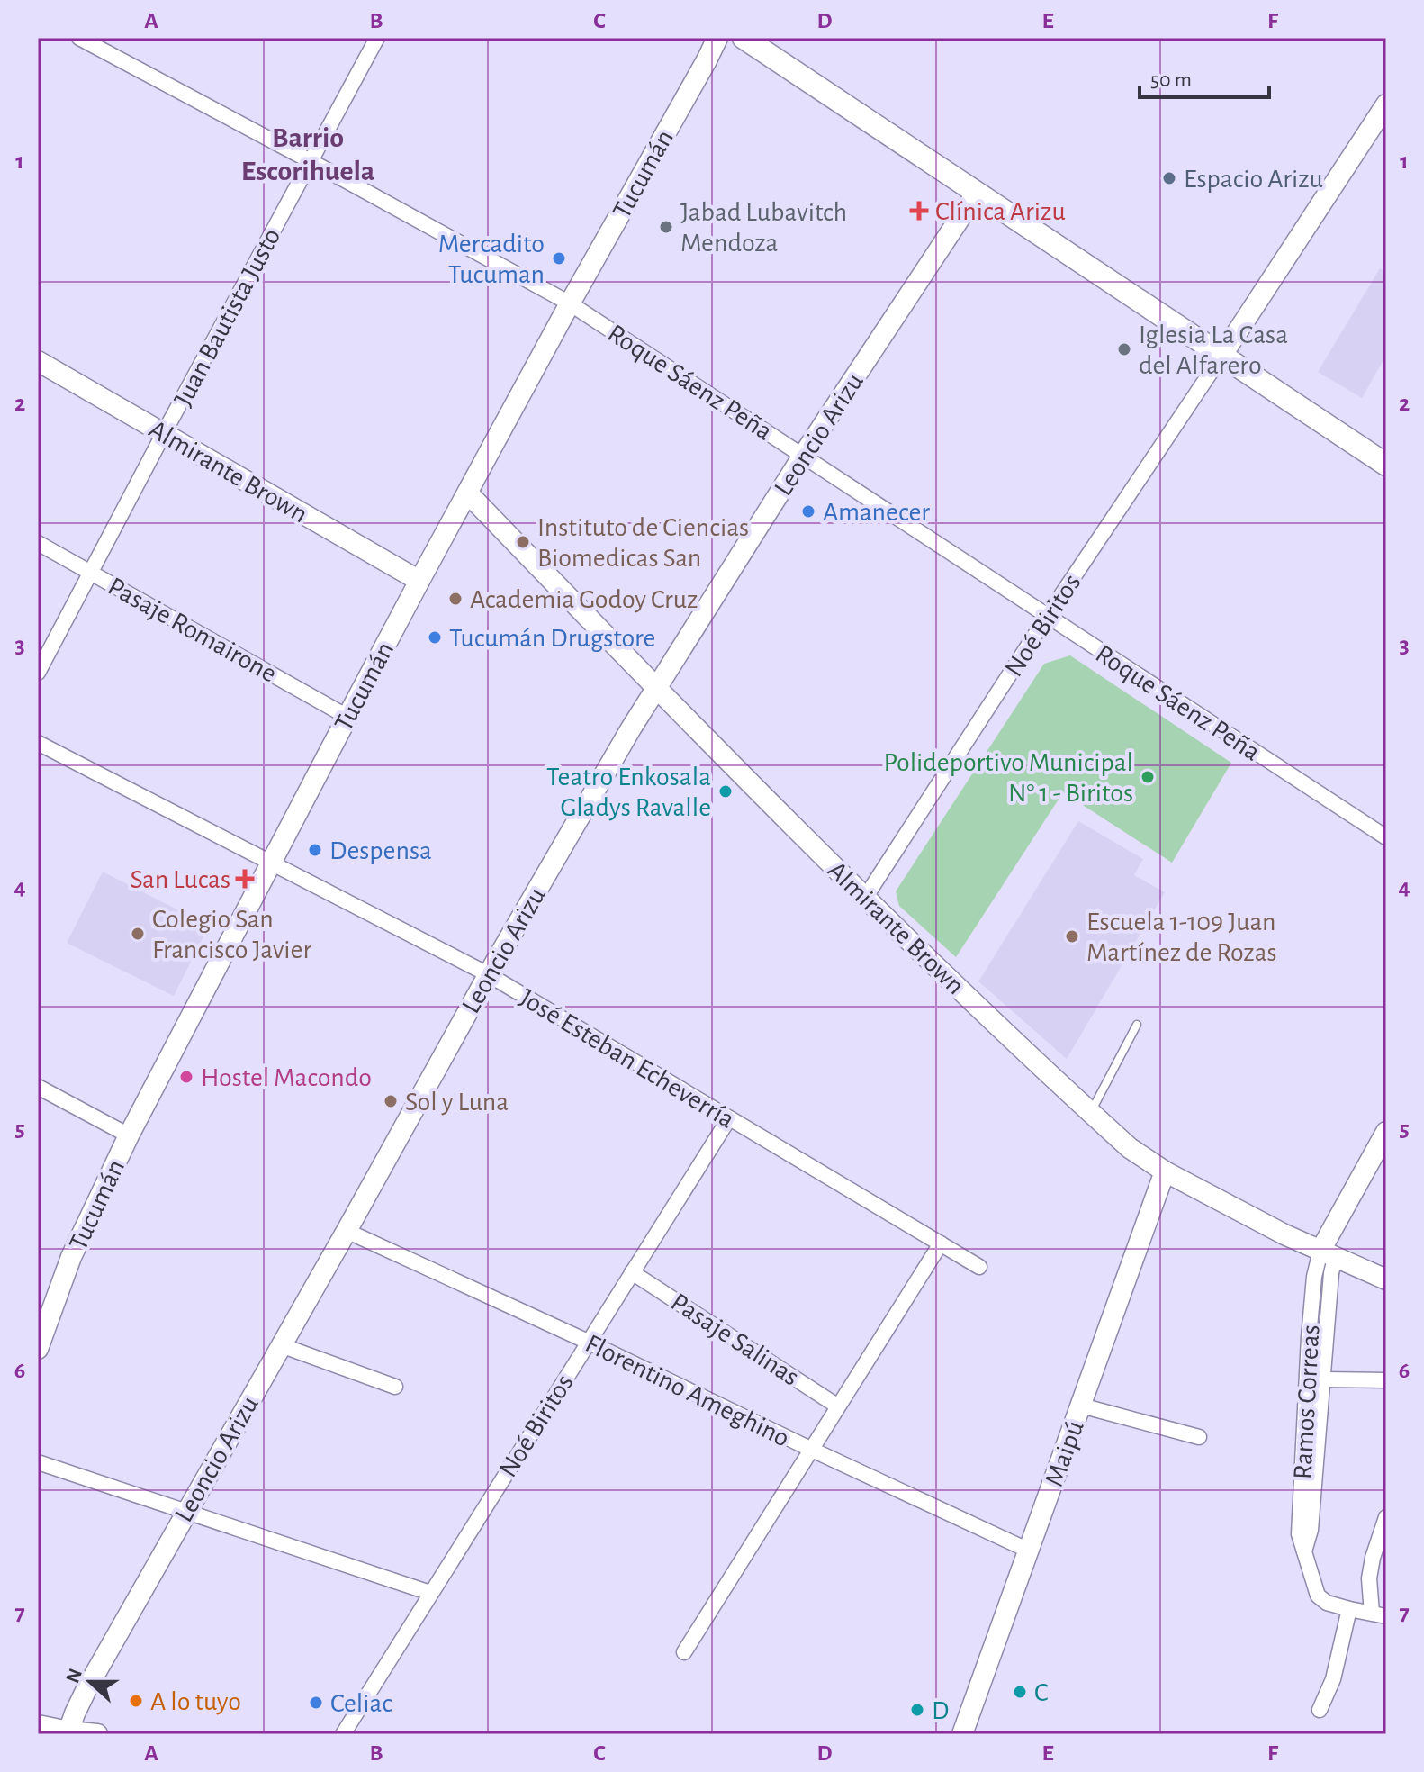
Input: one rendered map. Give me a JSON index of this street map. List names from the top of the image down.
{
  "streets": {
    "street": [
      "Tucumán",
      "Juan Bautista Justo",
      "Roque Sáenz Peña",
      "Leoncio Arizu",
      "Almirante Brown",
      "Noé Biritos",
      "Pasaje Romairone",
      "José Esteban Echeverría",
      "Pasaje Salinas",
      "Florentino Ameghino",
      "Ramos Correas",
      "Maipú"
    ]
  },
  "crossings": [
    ["Tucumán", "Roque Sáenz Peña"],
    ["Tucumán", "Almirante Brown"],
    ["Tucumán", "Pasaje Romairone"],
    ["Tucumán", "José Esteban Echeverría"],
    ["Juan Bautista Justo", "Roque Sáenz Peña"],
    ["Juan Bautista Justo", "Almirante Brown"],
    ["Juan Bautista Justo", "Pasaje Romairone"],
    ["Roque Sáenz Peña", "Leoncio Arizu"],
    ["Roque Sáenz Peña", "Noé Biritos"],
    ["Leoncio Arizu", "Almirante Brown"],
    ["Leoncio Arizu", "José Esteban Echeverría"],
    ["Leoncio Arizu", "Florentino Ameghino"],
    ["Almirante Brown", "Noé Biritos"],
    ["Almirante Brown", "Ramos Correas"],
    ["Almirante Brown", "Maipú"],
    ["Noé Biritos", "José Esteban Echeverría"],
    ["Noé Biritos", "Pasaje Salinas"],
    ["Noé Biritos", "Florentino Ameghino"],
    ["Florentino Ameghino", "Maipú"]
  ],
  "districts": ["Barrio Escorihuela"],
  "places": {
    "other": [
      "Espacio Arizu",
      "Jabad Lubavitch Mendoza",
      "Mercadito Tucuman",
      "Iglesia La Casa del Alfarero",
      "Amanecer",
      "Instituto de Ciencias Biomedicas San",
      "Academia Godoy Cruz",
      "Tucumán Drugstore",
      "Polideportivo Municipal N° 1 - Biritos",
      "Teatro Enkosala Gladys Ravalle",
      "Despensa",
      "Colegio San Francisco Javier",
      "Escuela 1-109 Juan Martínez de Rozas",
      "Hostel Macondo",
      "Sol y Luna",
      "C",
      "A lo tuyo",
      "Celiac",
      "D"
    ],
    "health": ["Clínica Arizu", "San Lucas"]
  },
  "scale_bar": "50 m",
  "north": "left",
  "grid": {
    "columns": [
      "A",
      "B",
      "C",
      "D",
      "E",
      "F"
    ],
    "rows": [
      "1",
      "2",
      "3",
      "4",
      "5",
      "6",
      "7"
    ]
  }
}
